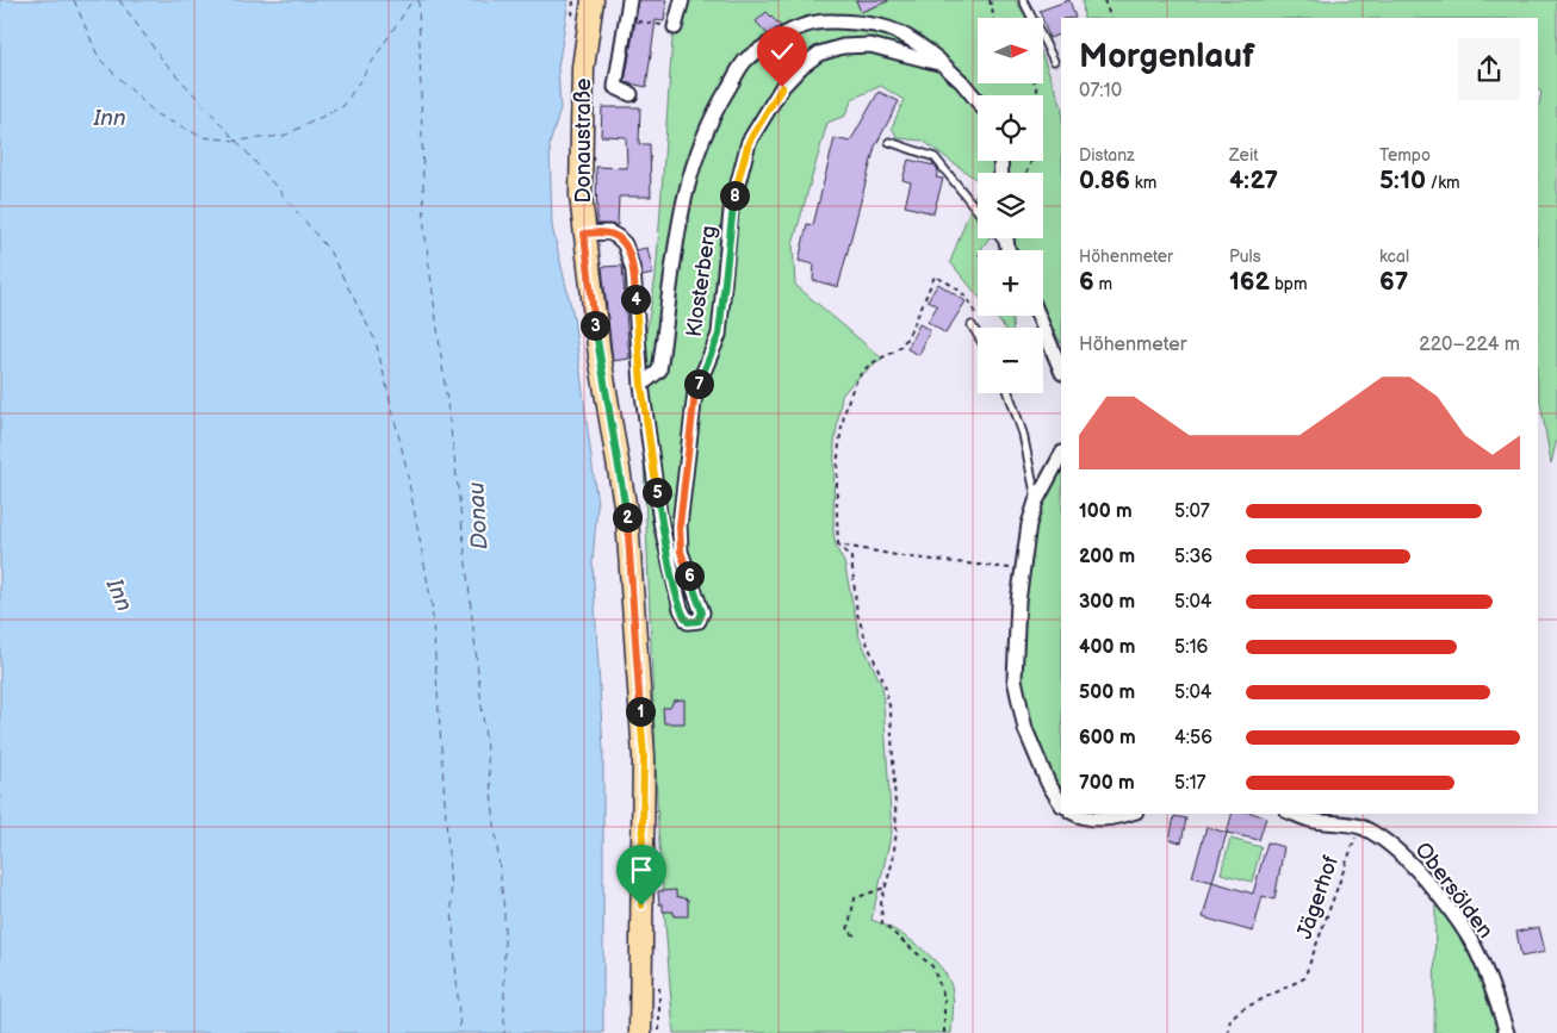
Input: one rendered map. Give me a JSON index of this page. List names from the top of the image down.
{
  "streets": {
    "main road": ["Donaustraße"],
    "street": ["Klosterberg", "Obersölden"],
    "path": ["Jägerhof"]
  },
  "crossings": [
    ["Donaustraße", "Klosterberg"],
    ["Obersölden", "Jägerhof"]
  ],
  "water": ["Inn", "Donau"],
  "north": "right",
  "page": {
    "map_buttons": ["+", "−"],
    "heading": ["Morgenlauf", "07:10"],
    "stats": [
      ["Distanz", "0.86 km"],
      ["Zeit", "4:27"],
      ["Tempo", "5:10 /km"],
      ["Höhenmeter", "6 m"],
      ["Puls", "162 bpm"],
      ["kcal", "67"]
    ],
    "pins": [
      "8",
      "4",
      "3",
      "7",
      "5",
      "2",
      "6",
      "1"
    ],
    "chart": ["Höhenmeter", "220–224 m"],
    "list": [
      {
        "name": "100 m",
        "note": "5:07"
      },
      {
        "name": "200 m",
        "note": "5:36"
      },
      {
        "name": "300 m",
        "note": "5:04"
      },
      {
        "name": "400 m",
        "note": "5:16"
      },
      {
        "name": "500 m",
        "note": "5:04"
      },
      {
        "name": "600 m",
        "note": "4:56"
      },
      {
        "name": "700 m",
        "note": "5:17"
      }
    ]
  }
}
